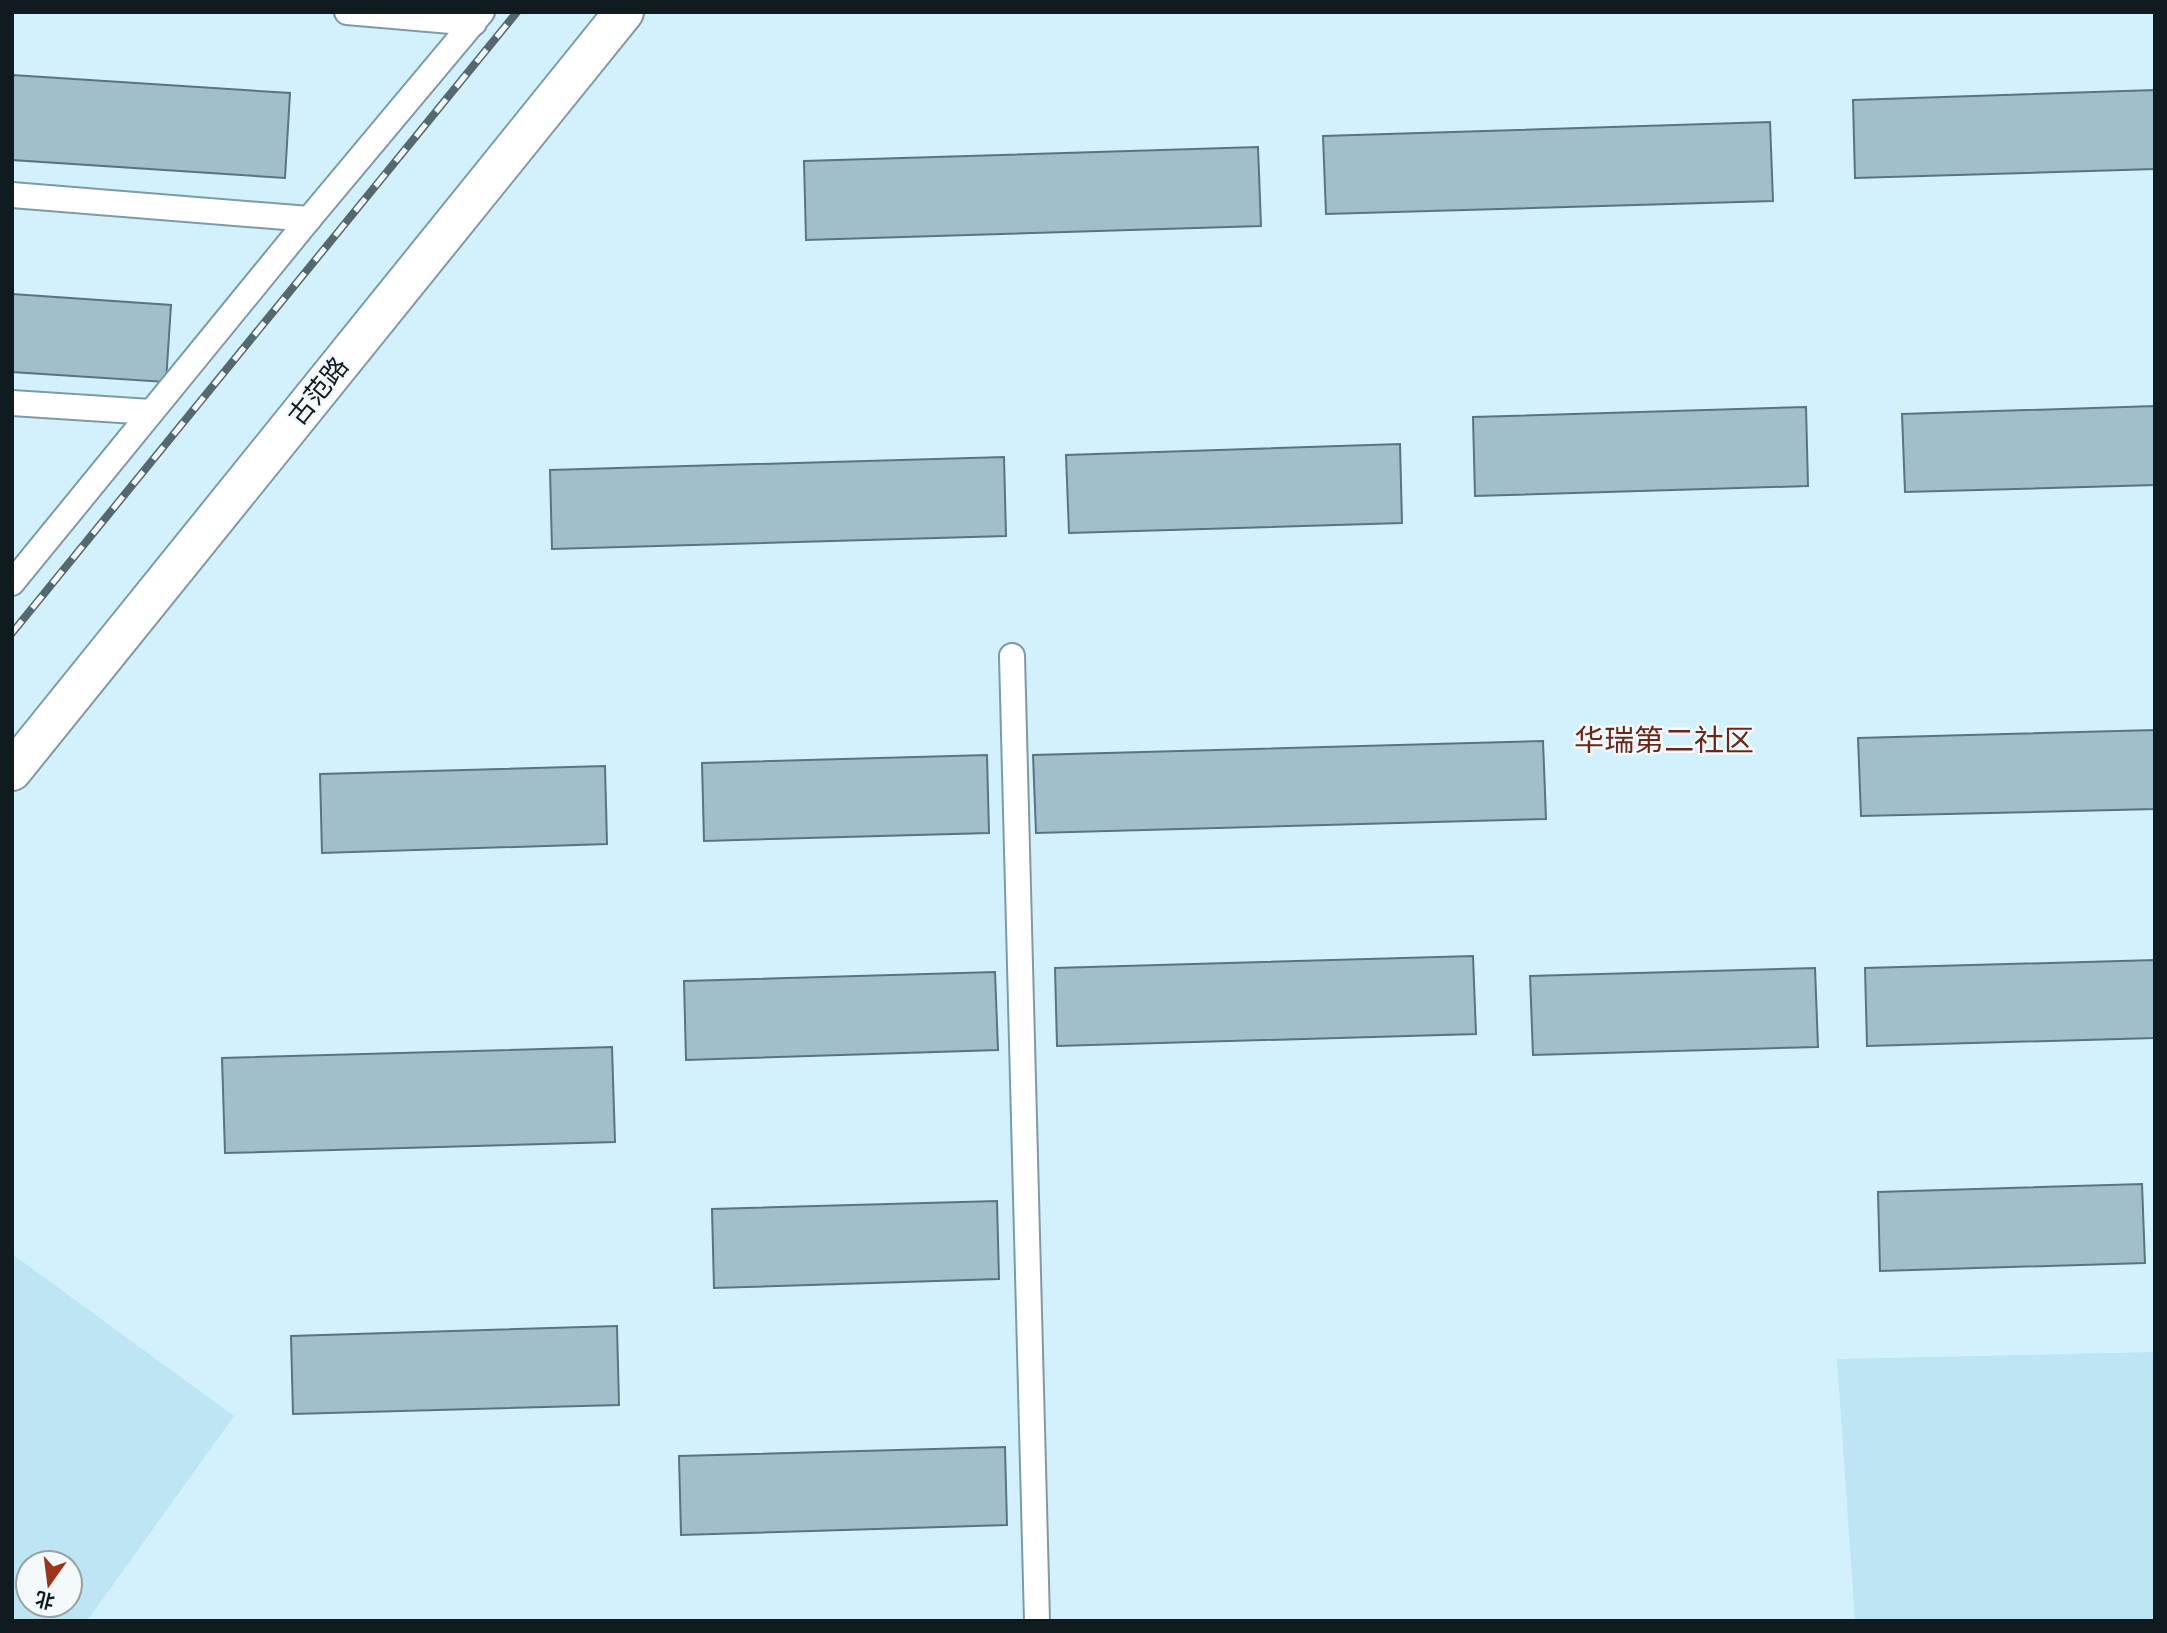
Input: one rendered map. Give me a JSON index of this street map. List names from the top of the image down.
{
  "streets": {
    "main road": ["古范路"]
  },
  "districts": ["华瑞第二社区"],
  "north": "bottom"
}
